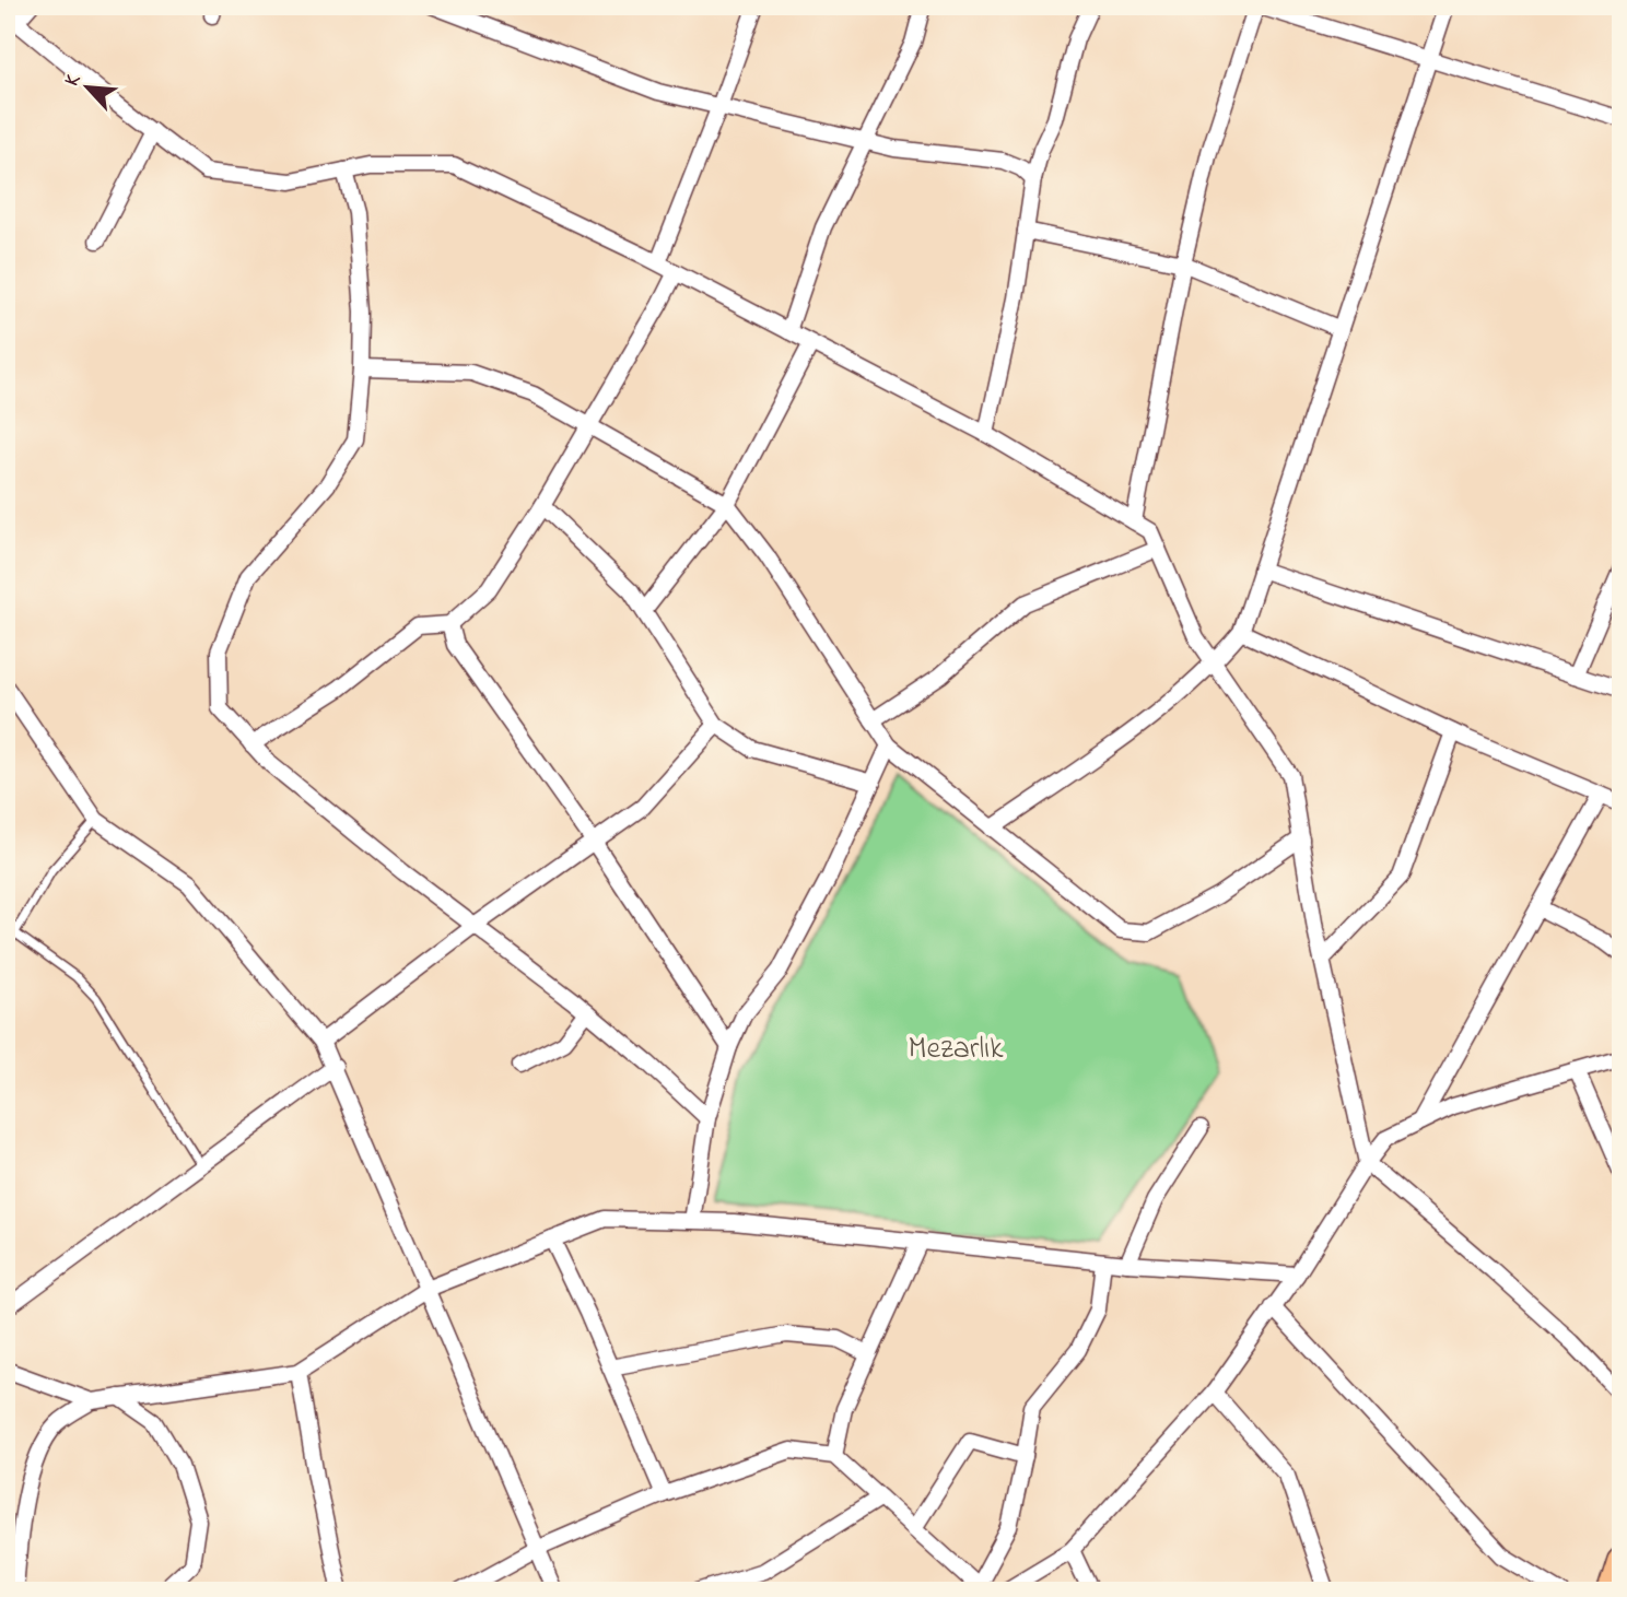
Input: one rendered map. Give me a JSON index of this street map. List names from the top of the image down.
{
  "parks": ["Mezarlık"],
  "north": "top left"
}
